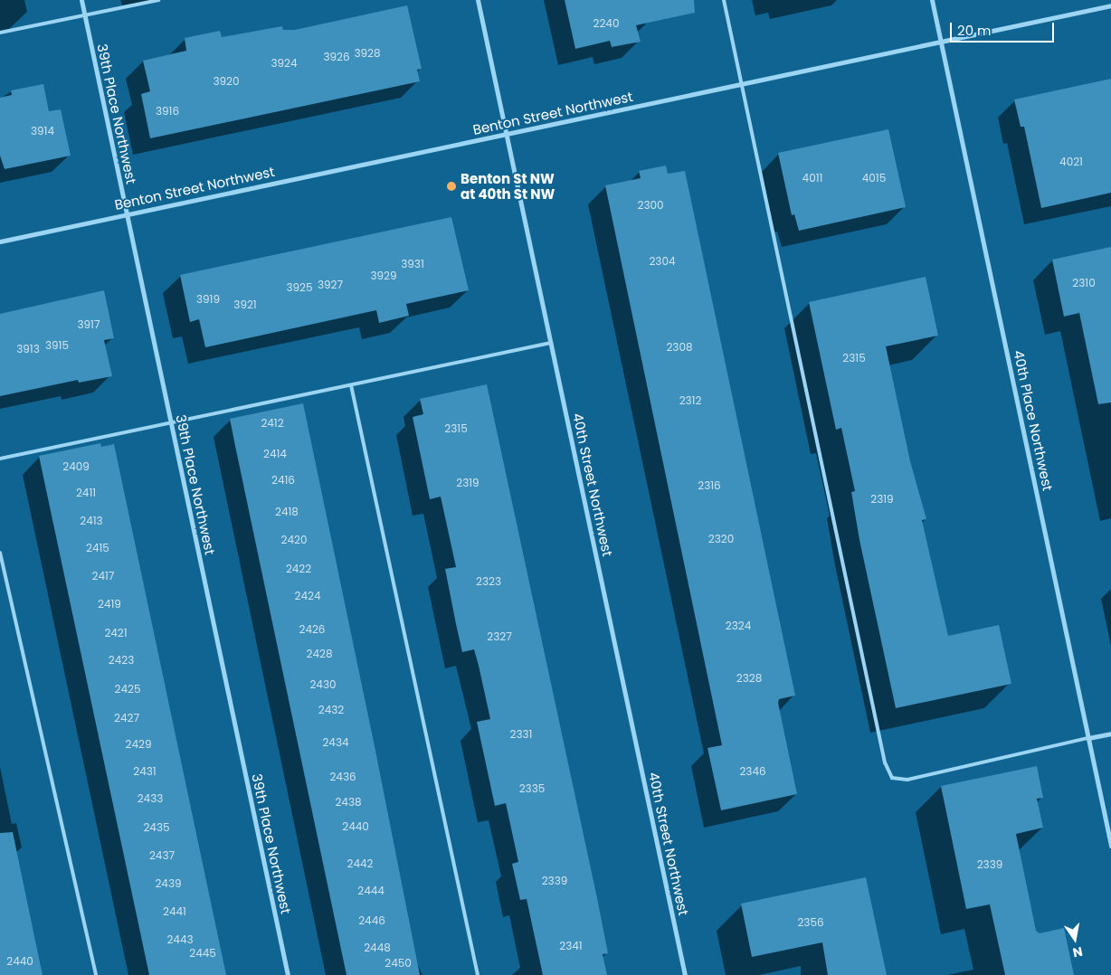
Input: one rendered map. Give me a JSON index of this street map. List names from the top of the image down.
{
  "streets": {
    "street": [
      "Benton Street Northwest",
      "39th Place Northwest",
      "40th Place Northwest",
      "40th Street Northwest"
    ]
  },
  "crossings": [
    ["Benton Street Northwest", "39th Place Northwest"],
    ["Benton Street Northwest", "40th Place Northwest"],
    ["Benton Street Northwest", "40th Street Northwest"]
  ],
  "places": ["Benton St NW at 40th St NW"],
  "house_numbers": [
    "2240",
    "3928",
    "3926",
    "3924",
    "3920",
    "3916",
    "3914",
    "4021",
    "4011",
    "4015",
    "2300",
    "2304",
    "3931",
    "3929",
    "2310",
    "3927",
    "3925",
    "3919",
    "3921",
    "3917",
    "3915",
    "2308",
    "3913",
    "2315",
    "2312",
    "2412",
    "2315",
    "2414",
    "2409",
    "2416",
    "2319",
    "2316",
    "2411",
    "2319",
    "2418",
    "2413",
    "2320",
    "2420",
    "2415",
    "2422",
    "2417",
    "2323",
    "2424",
    "2419",
    "2324",
    "2426",
    "2421",
    "2327",
    "2428",
    "2423",
    "2328",
    "2430",
    "2425",
    "2432",
    "2427",
    "2331",
    "2434",
    "2429",
    "2431",
    "2346",
    "2436",
    "2335",
    "2433",
    "2438",
    "2440",
    "2435",
    "2437",
    "2442",
    "2339",
    "2339",
    "2439",
    "2444",
    "2441",
    "2446",
    "2356",
    "2443",
    "2341",
    "2448",
    "2445",
    "2440",
    "2450"
  ],
  "scale_bar": "20 m",
  "north": "bottom"
}
